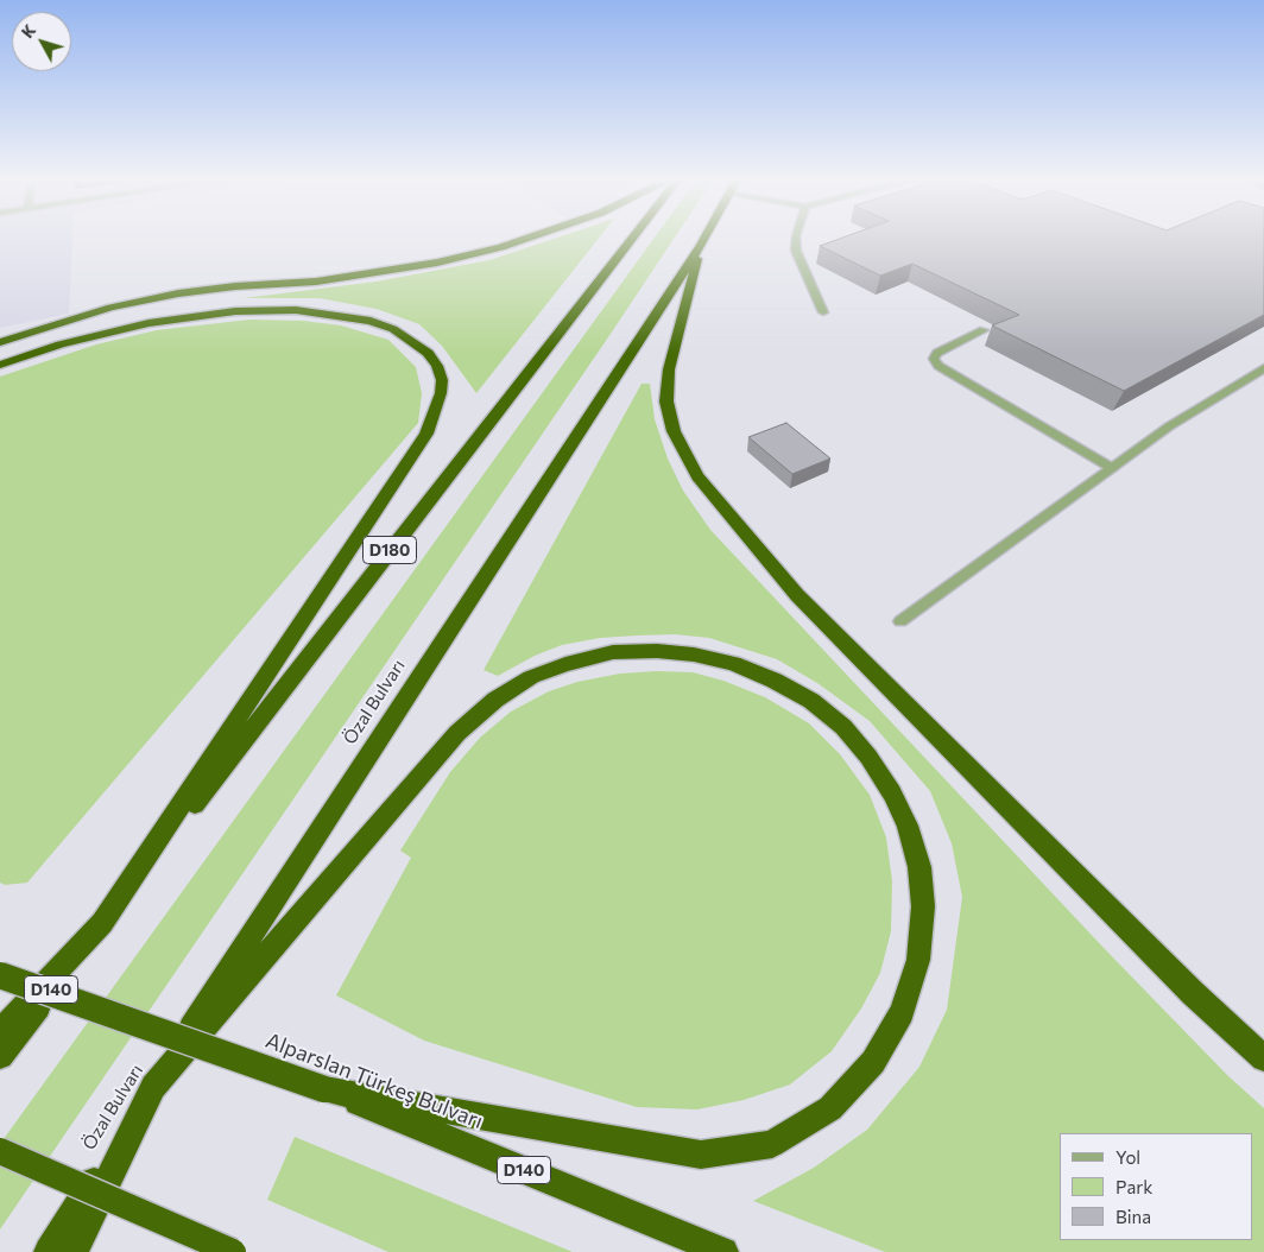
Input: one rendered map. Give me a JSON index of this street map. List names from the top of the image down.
{
  "streets": {
    "highway": [
      "D180",
      "Özal Bulvarı",
      "D140",
      "Alparslan Türkeş Bulvarı"
    ]
  },
  "crossings": [
    ["D180", "D140"]
  ],
  "legend": ["Yol", "Park", "Bina"],
  "north": "top left"
}
